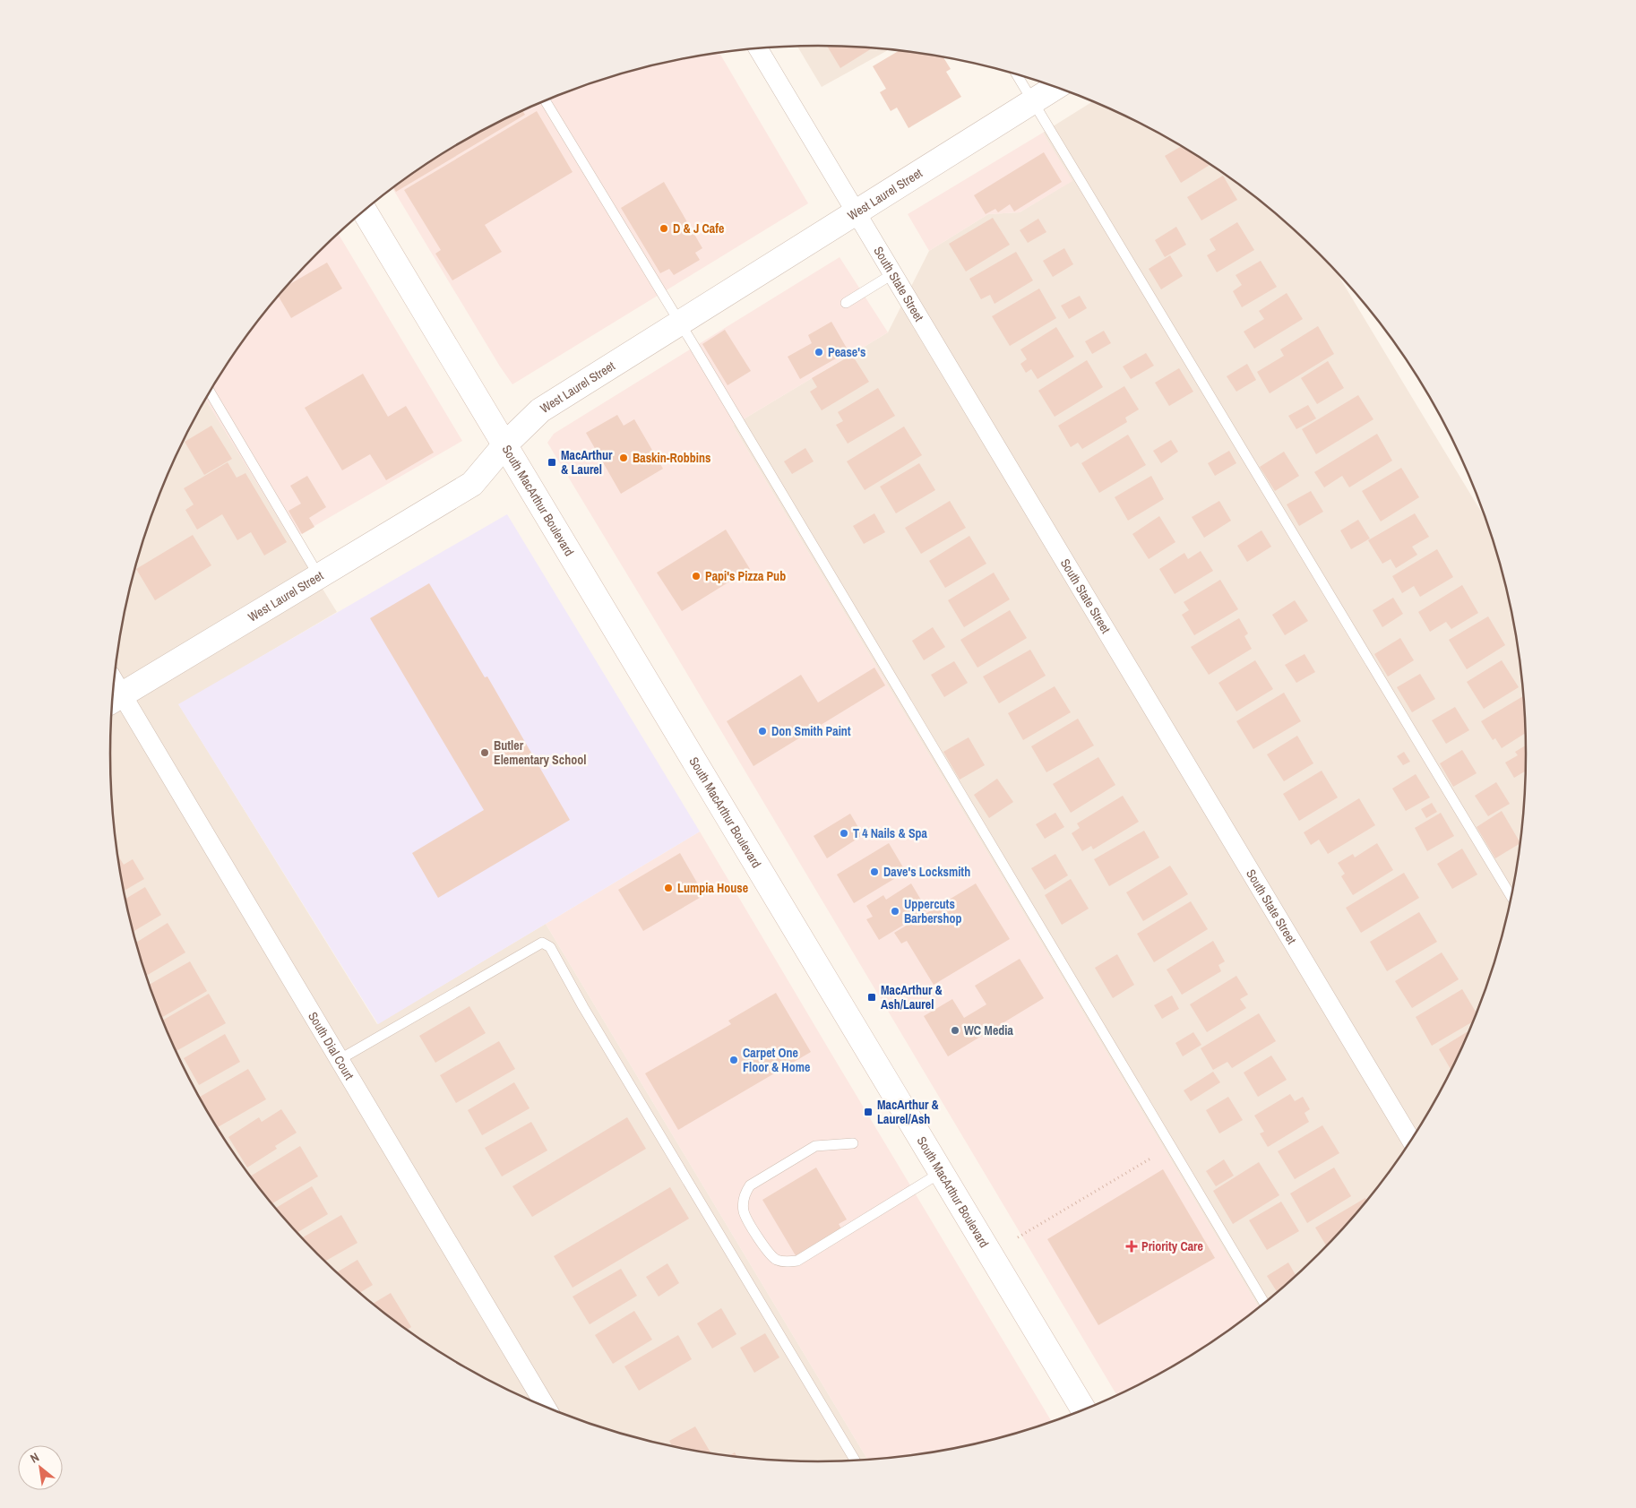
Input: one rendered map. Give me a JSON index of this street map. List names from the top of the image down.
{
  "streets": {
    "main road": ["West Laurel Street", "South MacArthur Boulevard"],
    "street": ["South State Street", "South Dial Court"]
  },
  "crossings": [
    ["West Laurel Street", "South State Street"],
    ["West Laurel Street", "South MacArthur Boulevard"],
    ["West Laurel Street", "South Dial Court"]
  ],
  "places": {
    "other": [
      "D & J Cafe",
      "Pease's",
      "Baskin-Robbins",
      "Papi's Pizza Pub",
      "Don Smith Paint",
      "Butler Elementary School",
      "T 4 Nails & Spa",
      "Dave's Locksmith",
      "Lumpia House",
      "Uppercuts Barbershop",
      "WC Media",
      "Carpet One Floor & Home"
    ],
    "transit": ["MacArthur & Laurel", "MacArthur & Ash/Laurel", "MacArthur & Laurel/Ash"],
    "health": ["Priority Care"]
  },
  "north": "top left"
}
